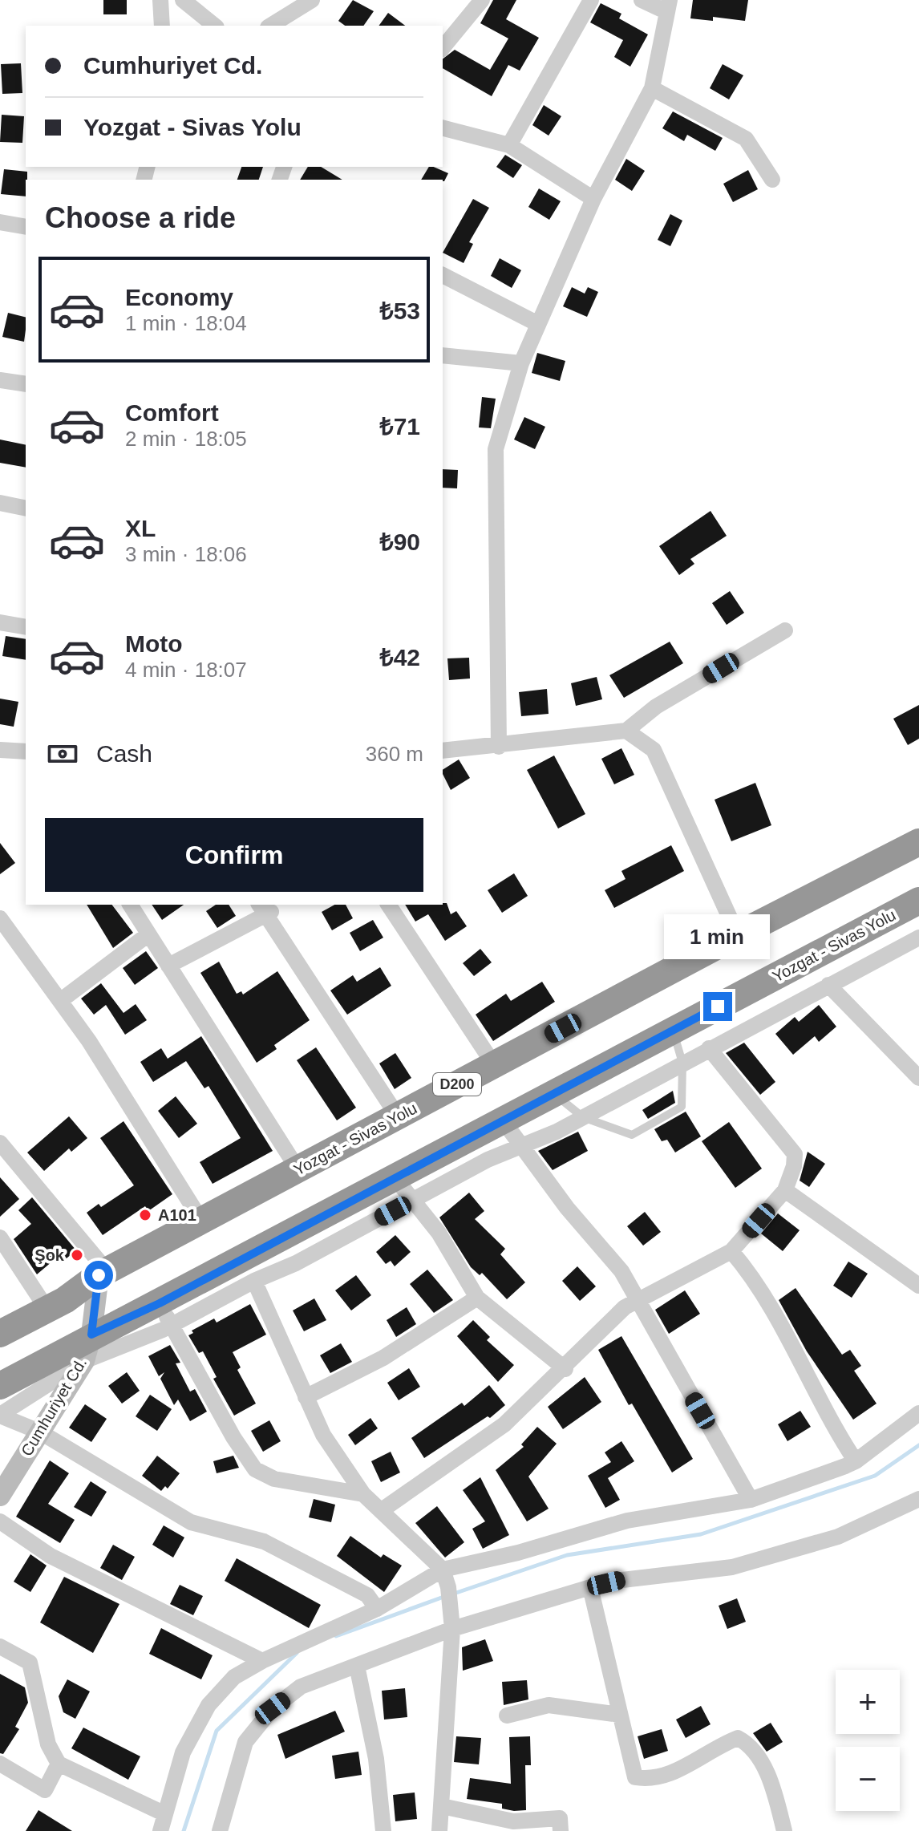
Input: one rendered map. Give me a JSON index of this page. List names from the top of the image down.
{
  "streets": {
    "highway": ["Yozgat - Sivas Yolu", "D200"],
    "main road": ["Cumhuriyet Cd."]
  },
  "crossings": [
    ["Yozgat - Sivas Yolu", "Cumhuriyet Cd."]
  ],
  "places": ["A101", "Şok"],
  "page": {
    "banner": ["Cumhuriyet Cd.", "Yozgat - Sivas Yolu"],
    "heading": "Choose a ride",
    "list": [
      {
        "name": "Economy",
        "note": "1 min · 18:04",
        "value": "₺53"
      },
      {
        "name": "Comfort",
        "note": "2 min · 18:05",
        "value": "₺71"
      },
      {
        "name": "XL",
        "note": "3 min · 18:06",
        "value": "₺90"
      },
      {
        "name": "Moto",
        "note": "4 min · 18:07",
        "value": "₺42"
      }
    ],
    "pay": ["Cash", "360 m"],
    "buttons": "Confirm",
    "bubble": "1 min",
    "map_buttons": ["+", "−"]
  }
}
